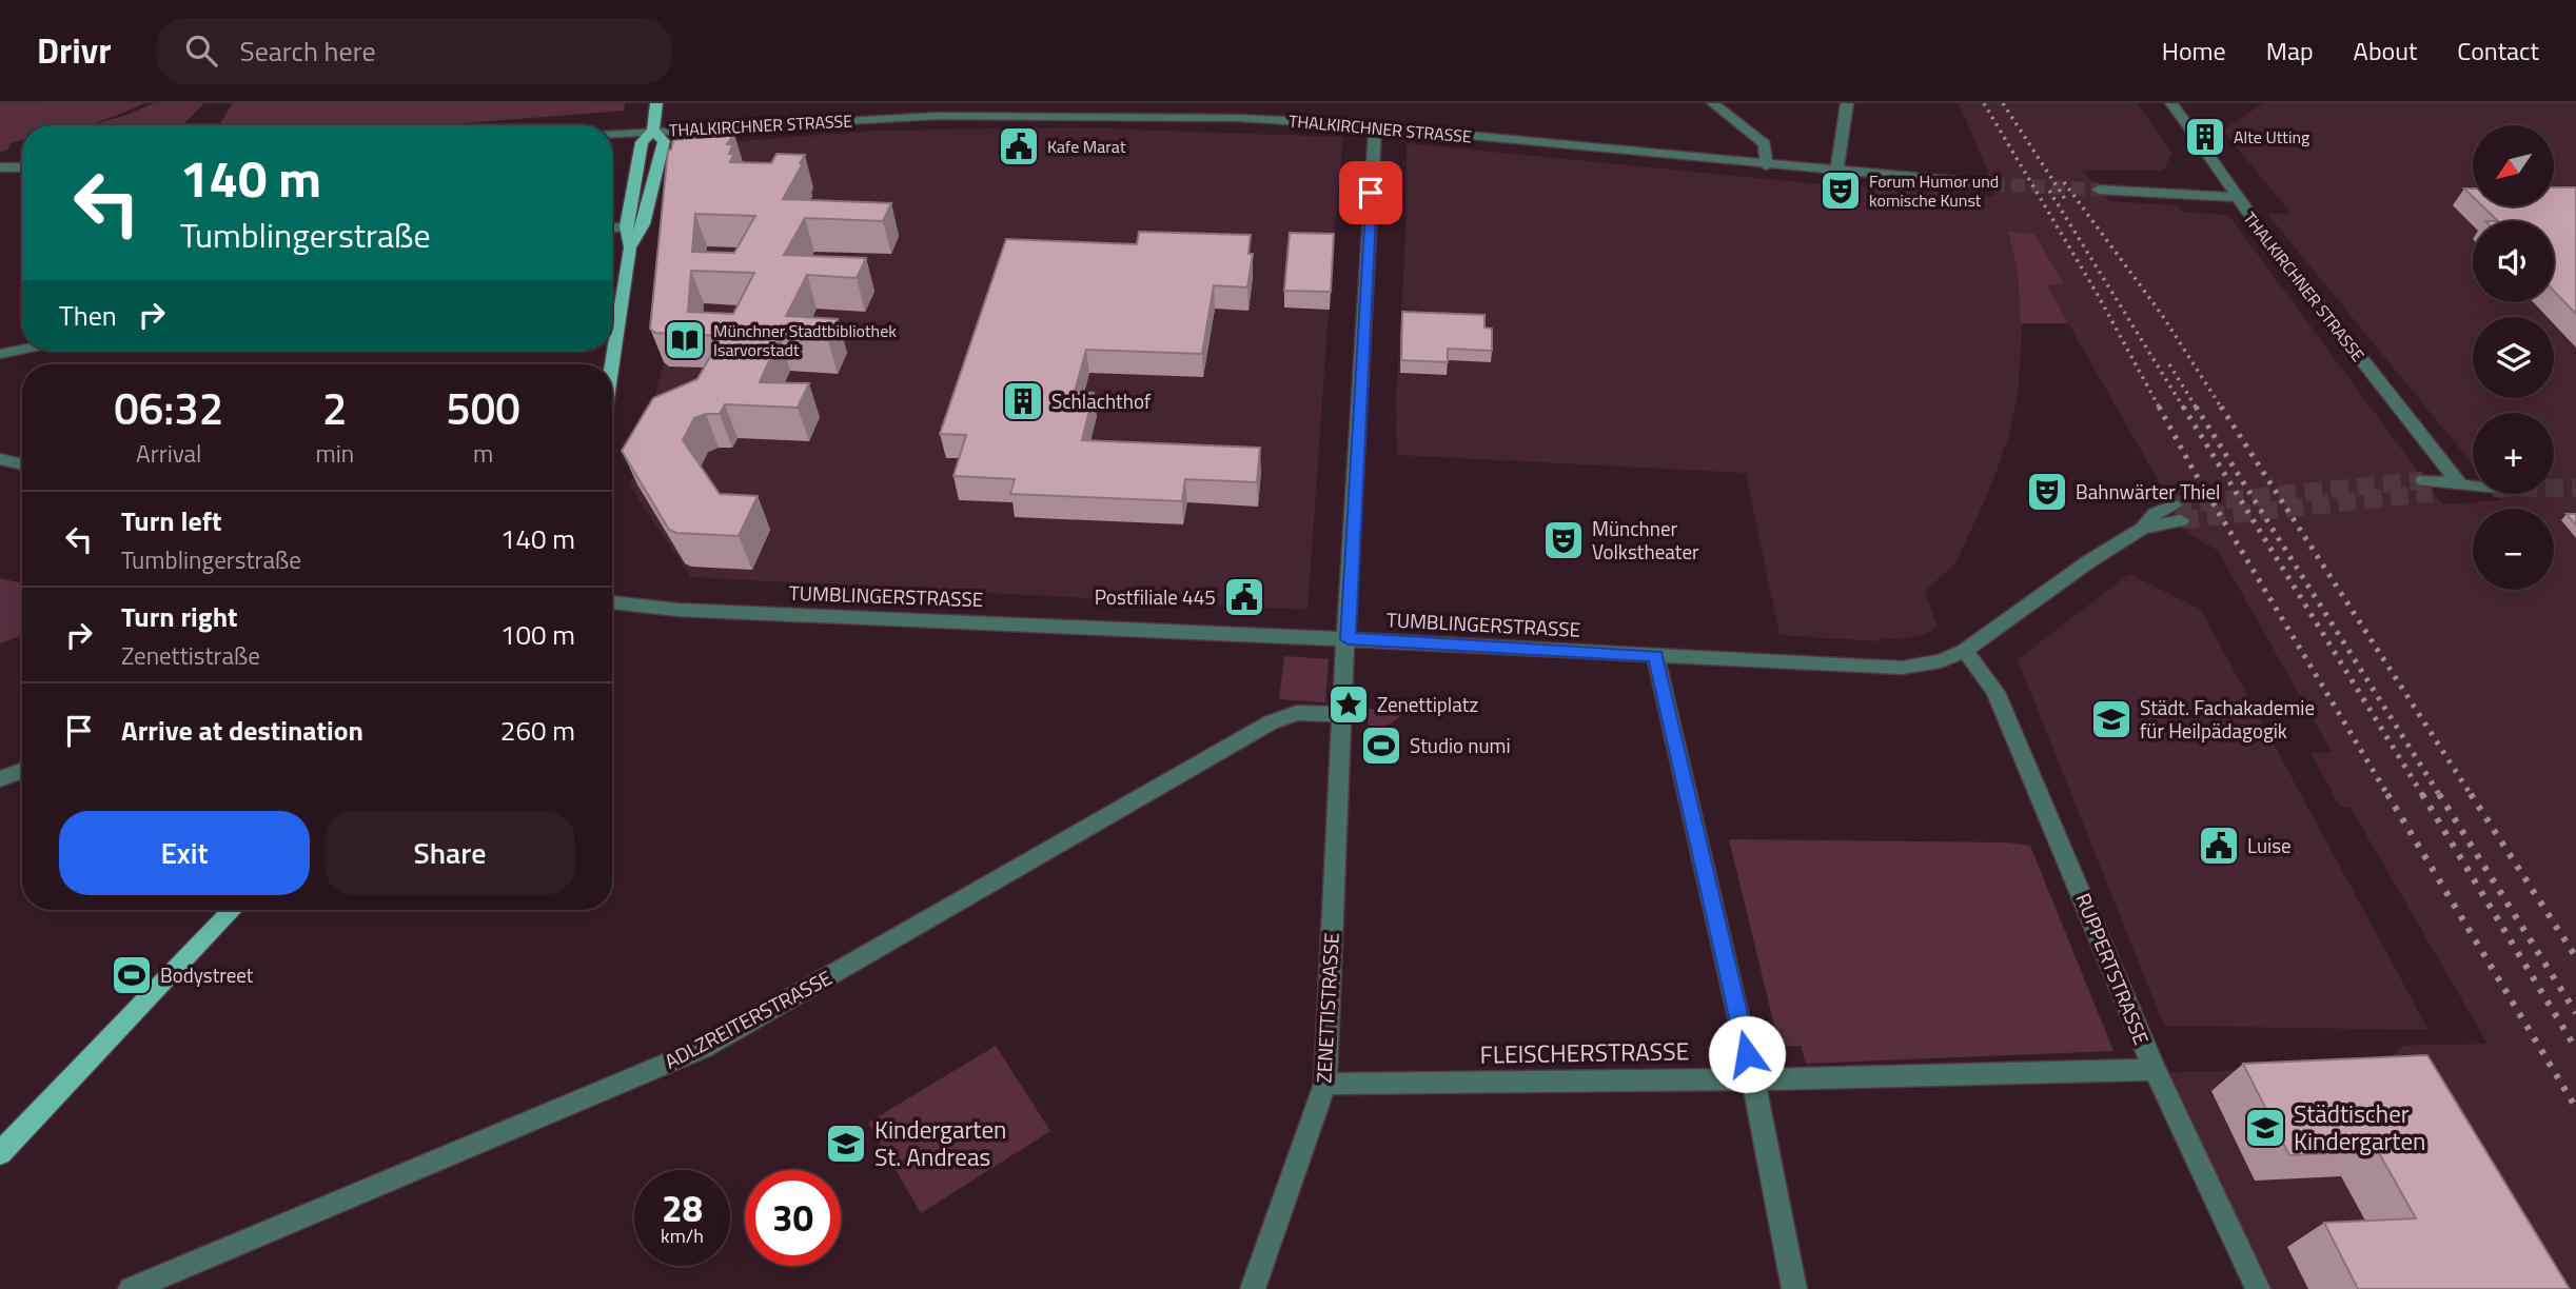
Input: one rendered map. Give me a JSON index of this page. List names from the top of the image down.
{
  "streets": {
    "street": [
      "THALKIRCHNER STRASSE",
      "TUMBLINGERSTRASSE",
      "RUPPERTSTRASSE",
      "ZENETTISTRASSE",
      "ADLZREITERSTRASSE",
      "FLEISCHERSTRASSE"
    ]
  },
  "crossings": [
    ["TUMBLINGERSTRASSE", "RUPPERTSTRASSE"],
    ["RUPPERTSTRASSE", "FLEISCHERSTRASSE"],
    ["ZENETTISTRASSE", "ADLZREITERSTRASSE"],
    ["ZENETTISTRASSE", "FLEISCHERSTRASSE"]
  ],
  "places": {
    "building": ["Alte Utting", "Schlachthof"],
    "public building": ["Kafe Marat", "Postfiliale 445", "Luise"],
    "theatre": ["Forum Humor und komische Kunst", "Bahnwärter Thiel", "Münchner Volkstheater"],
    "library": ["Münchner Stadtbibliothek Isarvorstadt"],
    "place": ["Zenettiplatz"],
    "school or university": ["Städt. Fachakademie für Heilpädagogik", "Städtischer Kindergarten", "Kindergarten St. Andreas"],
    "sports": ["Studio numi", "Bodystreet"]
  },
  "north": "bottom left",
  "page": {
    "header": "Drivr",
    "search": "Search here",
    "nav": [
      "Home",
      "Map",
      "About",
      "Contact"
    ],
    "map_buttons": ["+", "−"],
    "turn": ["140 m", "Tumblingerstraße"],
    "then": "Then",
    "eta": [
      "06:32",
      "Arrival",
      "2",
      "min",
      "500",
      "m"
    ],
    "list": [
      {
        "name": "Turn left",
        "note": "Tumblingerstraße",
        "value": "140 m"
      },
      {
        "name": "Turn right",
        "note": "Zenettistraße",
        "value": "100 m"
      },
      {
        "name": "Arrive at destination",
        "value": "260 m"
      }
    ],
    "buttons": ["Exit", "Share"],
    "speed": "28 km/h",
    "limit": "30"
  }
}
